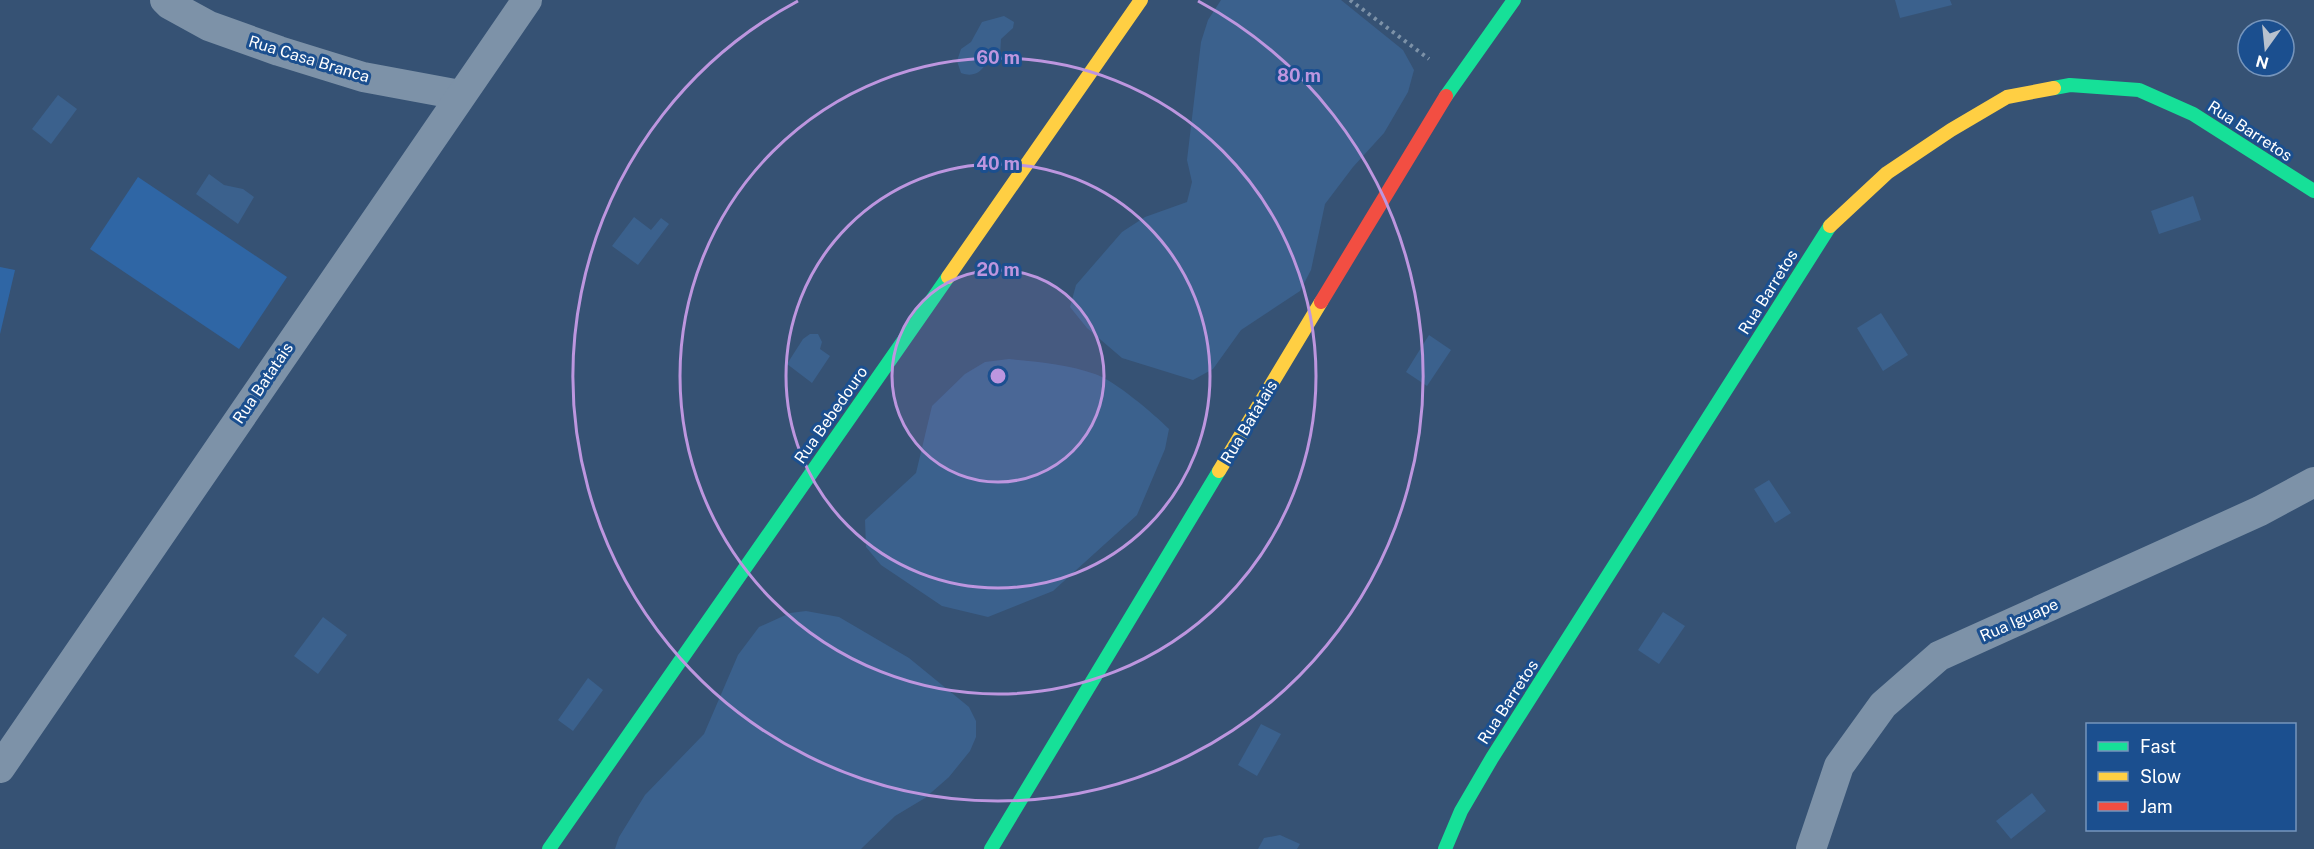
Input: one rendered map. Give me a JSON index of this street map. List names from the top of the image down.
{
  "streets": {
    "street": [
      "Rua Casa Branca",
      "Rua Barretos",
      "Rua Batatais",
      "Rua Bebedouro",
      "Rua Iguape"
    ]
  },
  "crossings": [
    ["Rua Casa Branca", "Rua Batatais"]
  ],
  "legend": ["Fast", "Slow", "Jam"],
  "north": "bottom",
  "rings": [
    "60 m",
    "80 m",
    "40 m",
    "20 m"
  ]
}
